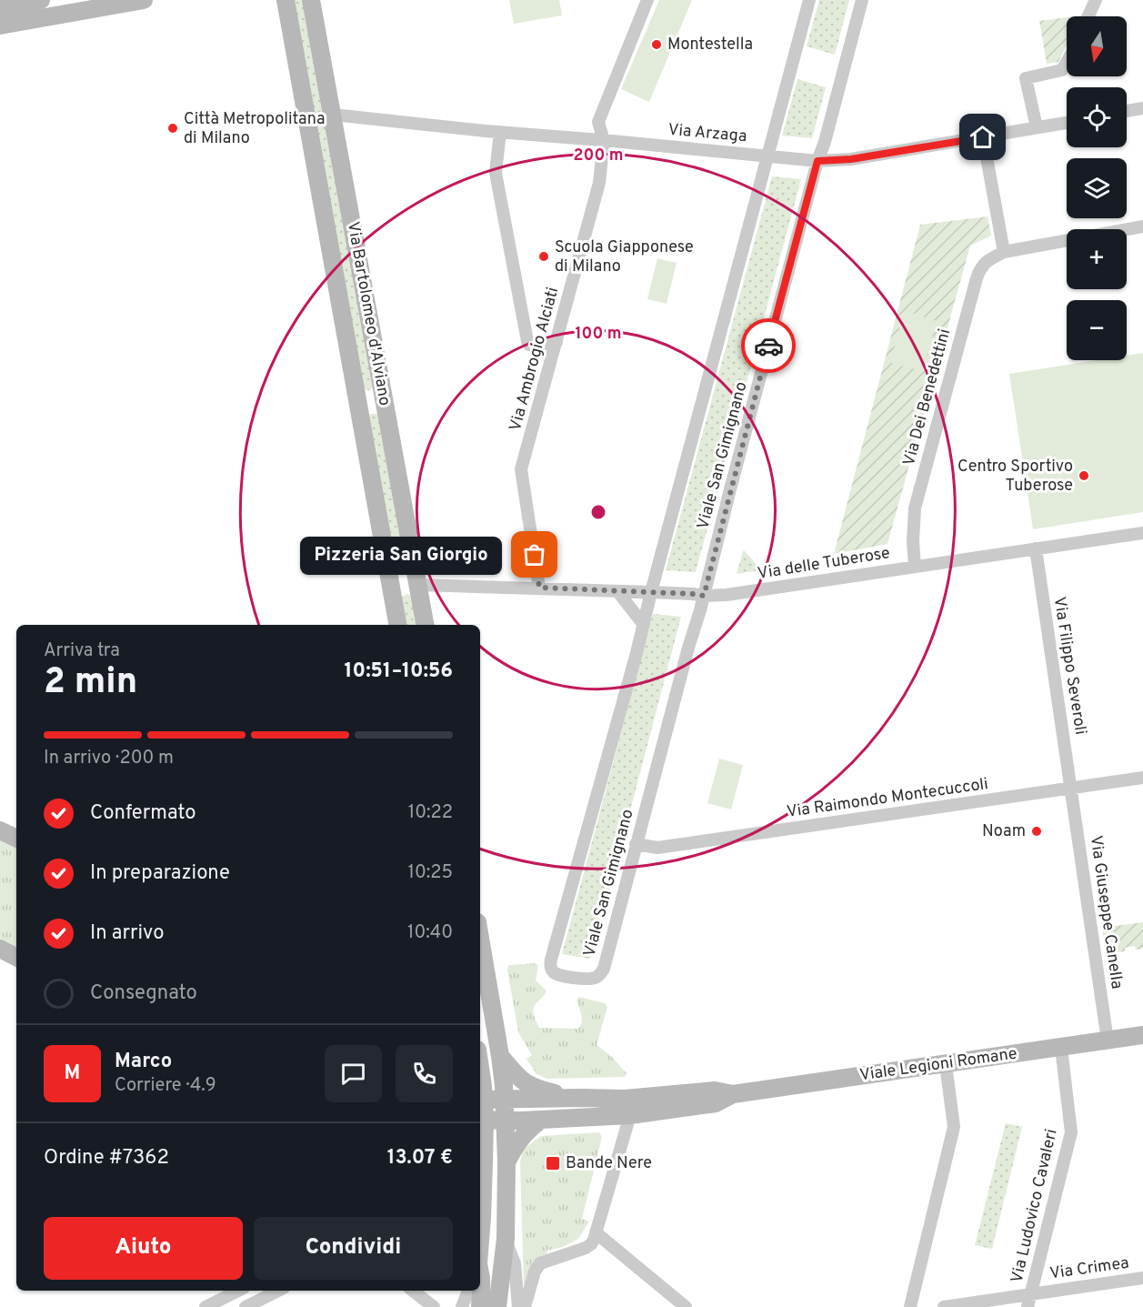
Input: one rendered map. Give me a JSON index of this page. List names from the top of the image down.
{
  "streets": {
    "main road": ["Via Bartolomeo d'Alviano", "Viale Legioni Romane"],
    "street": [
      "Via Arzaga",
      "Via Ambrogio Alciati",
      "Via Dei Benedettini",
      "Viale San Gimignano",
      "Via delle Tuberose",
      "Via Filippo Severoli",
      "Via Raimondo Montecuccoli",
      "Via Giuseppe Canella",
      "Via Ludovico Cavaleri",
      "Via Crimea"
    ]
  },
  "crossings": [
    ["Via Arzaga", "Via Bartolomeo d'Alviano"],
    ["Via Arzaga", "Via Ambrogio Alciati"],
    ["Via Arzaga", "Viale San Gimignano"],
    ["Via Bartolomeo d'Alviano", "Via delle Tuberose"],
    ["Via Ambrogio Alciati", "Via delle Tuberose"],
    ["Via Dei Benedettini", "Via delle Tuberose"],
    ["Viale San Gimignano", "Via delle Tuberose"],
    ["Viale San Gimignano", "Via Raimondo Montecuccoli"],
    ["Via delle Tuberose", "Via Filippo Severoli"],
    ["Via Filippo Severoli", "Via Raimondo Montecuccoli"],
    ["Via Filippo Severoli", "Via Giuseppe Canella"],
    ["Via Raimondo Montecuccoli", "Via Giuseppe Canella"],
    ["Via Giuseppe Canella", "Viale Legioni Romane"],
    ["Viale Legioni Romane", "Via Ludovico Cavaleri"],
    ["Via Ludovico Cavaleri", "Via Crimea"]
  ],
  "places": {
    "other": [
      "Montestella",
      "Città Metropolitana di Milano",
      "Scuola Giapponese di Milano",
      "Centro Sportivo Tuberose",
      "Pizzeria San Giorgio",
      "Noam"
    ],
    "transit": ["Bande Nere"]
  },
  "north": "bottom",
  "page": {
    "map_buttons": ["+", "−"],
    "bubble": "Pizzeria San Giorgio",
    "heading": ["2 min", "Arriva tra", "10:51–10:56"],
    "panel": [
      "Marco",
      "Corriere · 4.9",
      "Ordine #7362",
      "13.07 €"
    ],
    "bar": "In arrivo · 200 m",
    "list": [
      ["Confermato", "10:22"],
      ["In preparazione", "10:25"],
      ["In arrivo", "10:40"],
      "Consegnato"
    ],
    "round": "M",
    "buttons": ["Aiuto", "Condividi"]
  },
  "rings": ["200 m", "100 m"]
}
